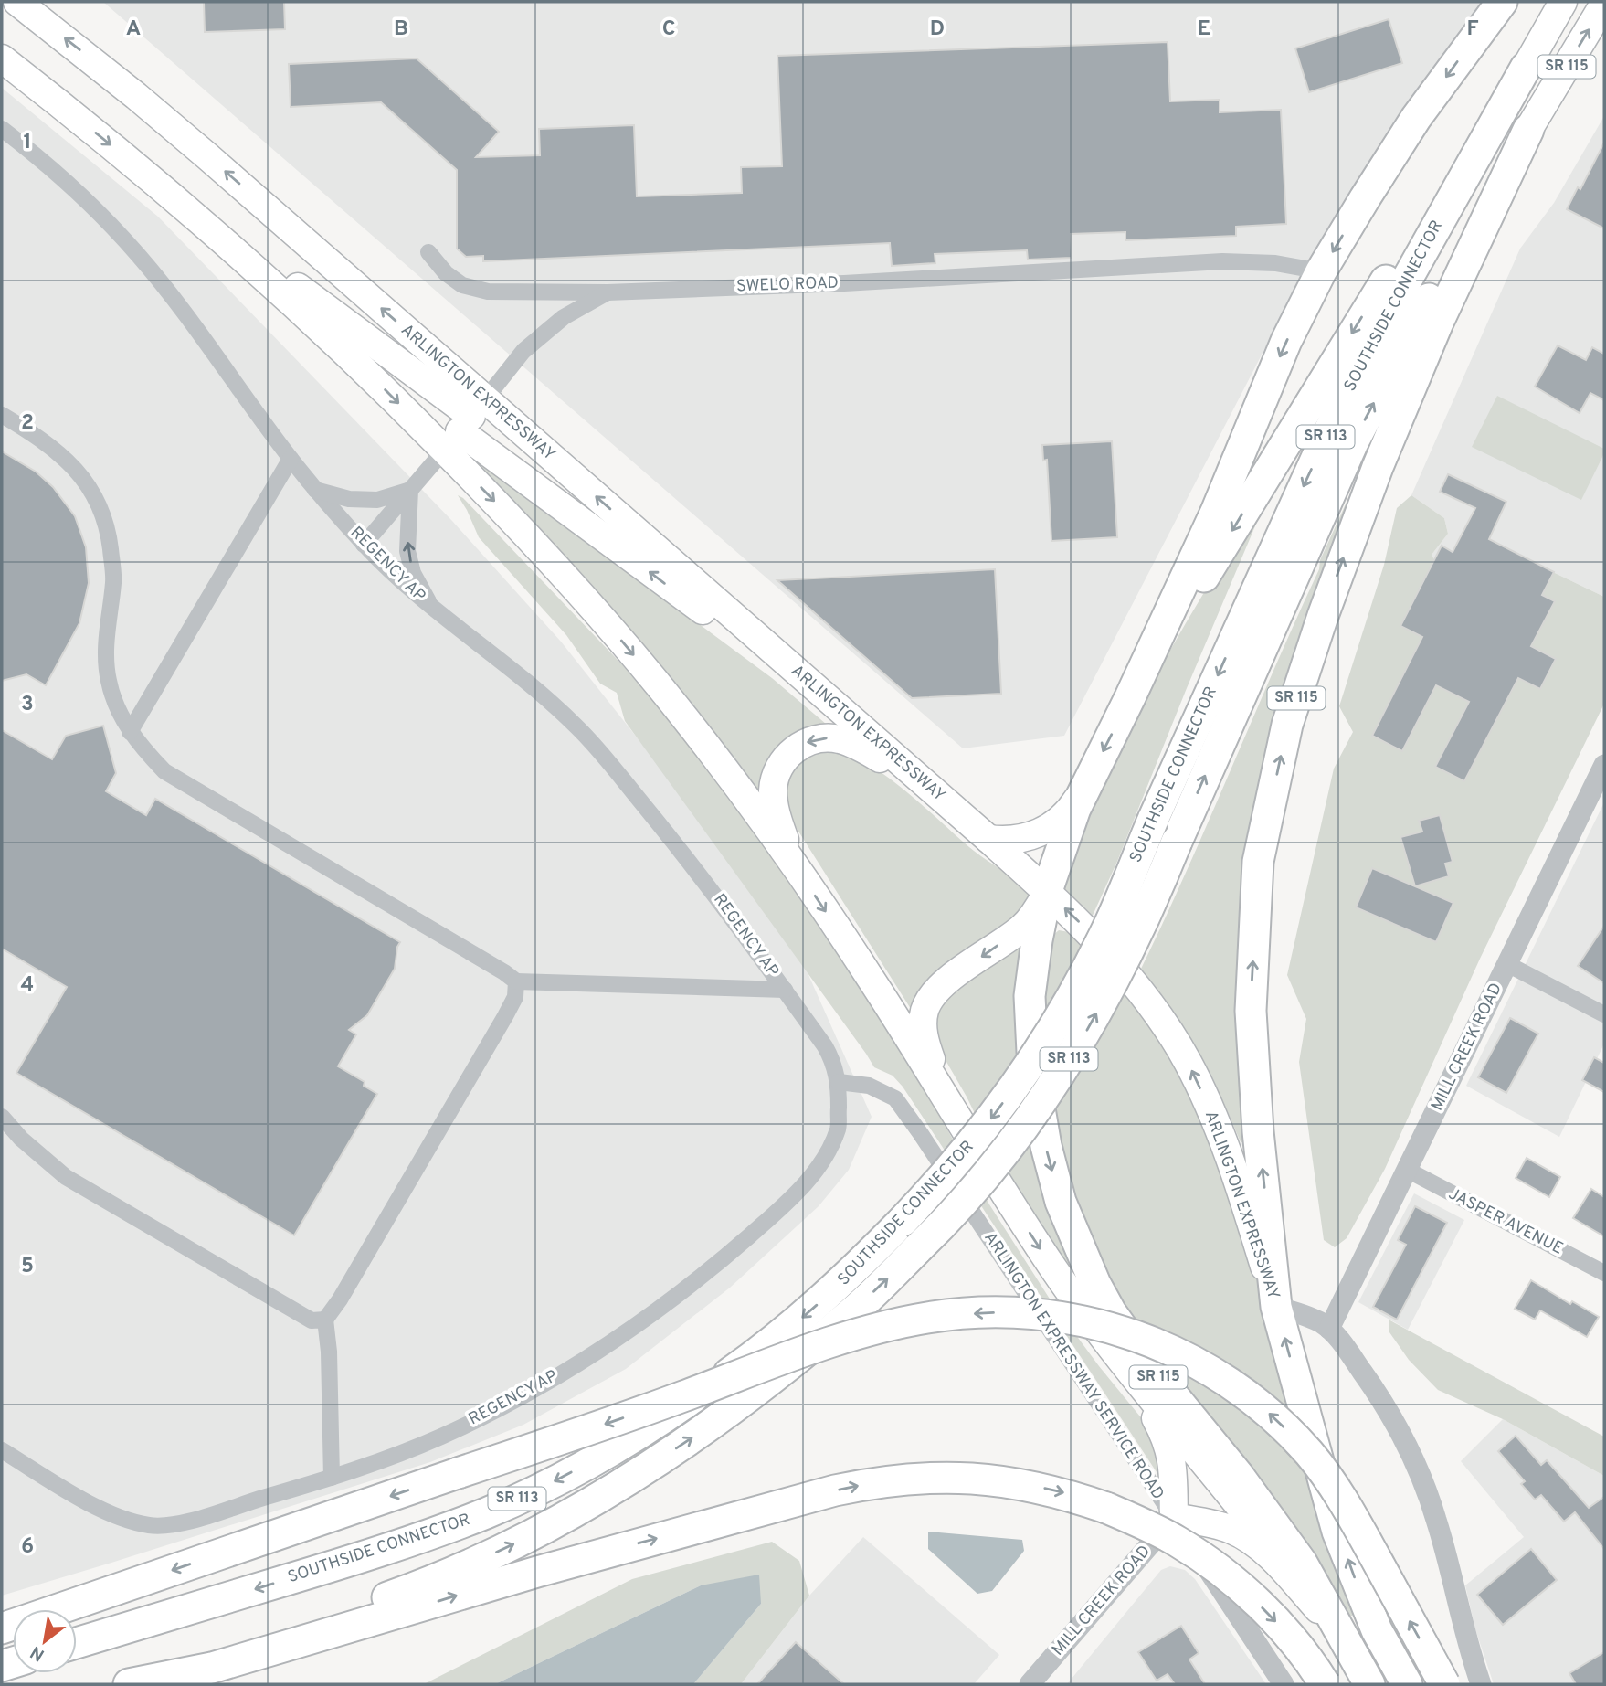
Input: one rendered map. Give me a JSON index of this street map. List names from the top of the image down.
{
  "streets": {
    "highway": [
      "SR 115",
      "SOUTHSIDE CONNECTOR",
      "ARLINGTON EXPRESSWAY",
      "SR 113"
    ],
    "street": [
      "SWELO ROAD",
      "REGENCY AP",
      "MILL CREEK ROAD",
      "JASPER AVENUE",
      "ARLINGTON EXPRESSWAY SERVICE ROAD"
    ]
  },
  "crossings": [
    ["SR 115", "SOUTHSIDE CONNECTOR"],
    ["SR 115", "ARLINGTON EXPRESSWAY"],
    ["SWELO ROAD", "ARLINGTON EXPRESSWAY"],
    ["SWELO ROAD", "REGENCY AP"],
    ["REGENCY AP", "ARLINGTON EXPRESSWAY SERVICE ROAD"],
    ["MILL CREEK ROAD", "JASPER AVENUE"],
    ["MILL CREEK ROAD", "ARLINGTON EXPRESSWAY SERVICE ROAD"]
  ],
  "north": "bottom left",
  "grid": {
    "columns": [
      "A",
      "B",
      "C",
      "D",
      "E",
      "F"
    ],
    "rows": [
      "1",
      "2",
      "3",
      "4",
      "5",
      "6"
    ]
  }
}
